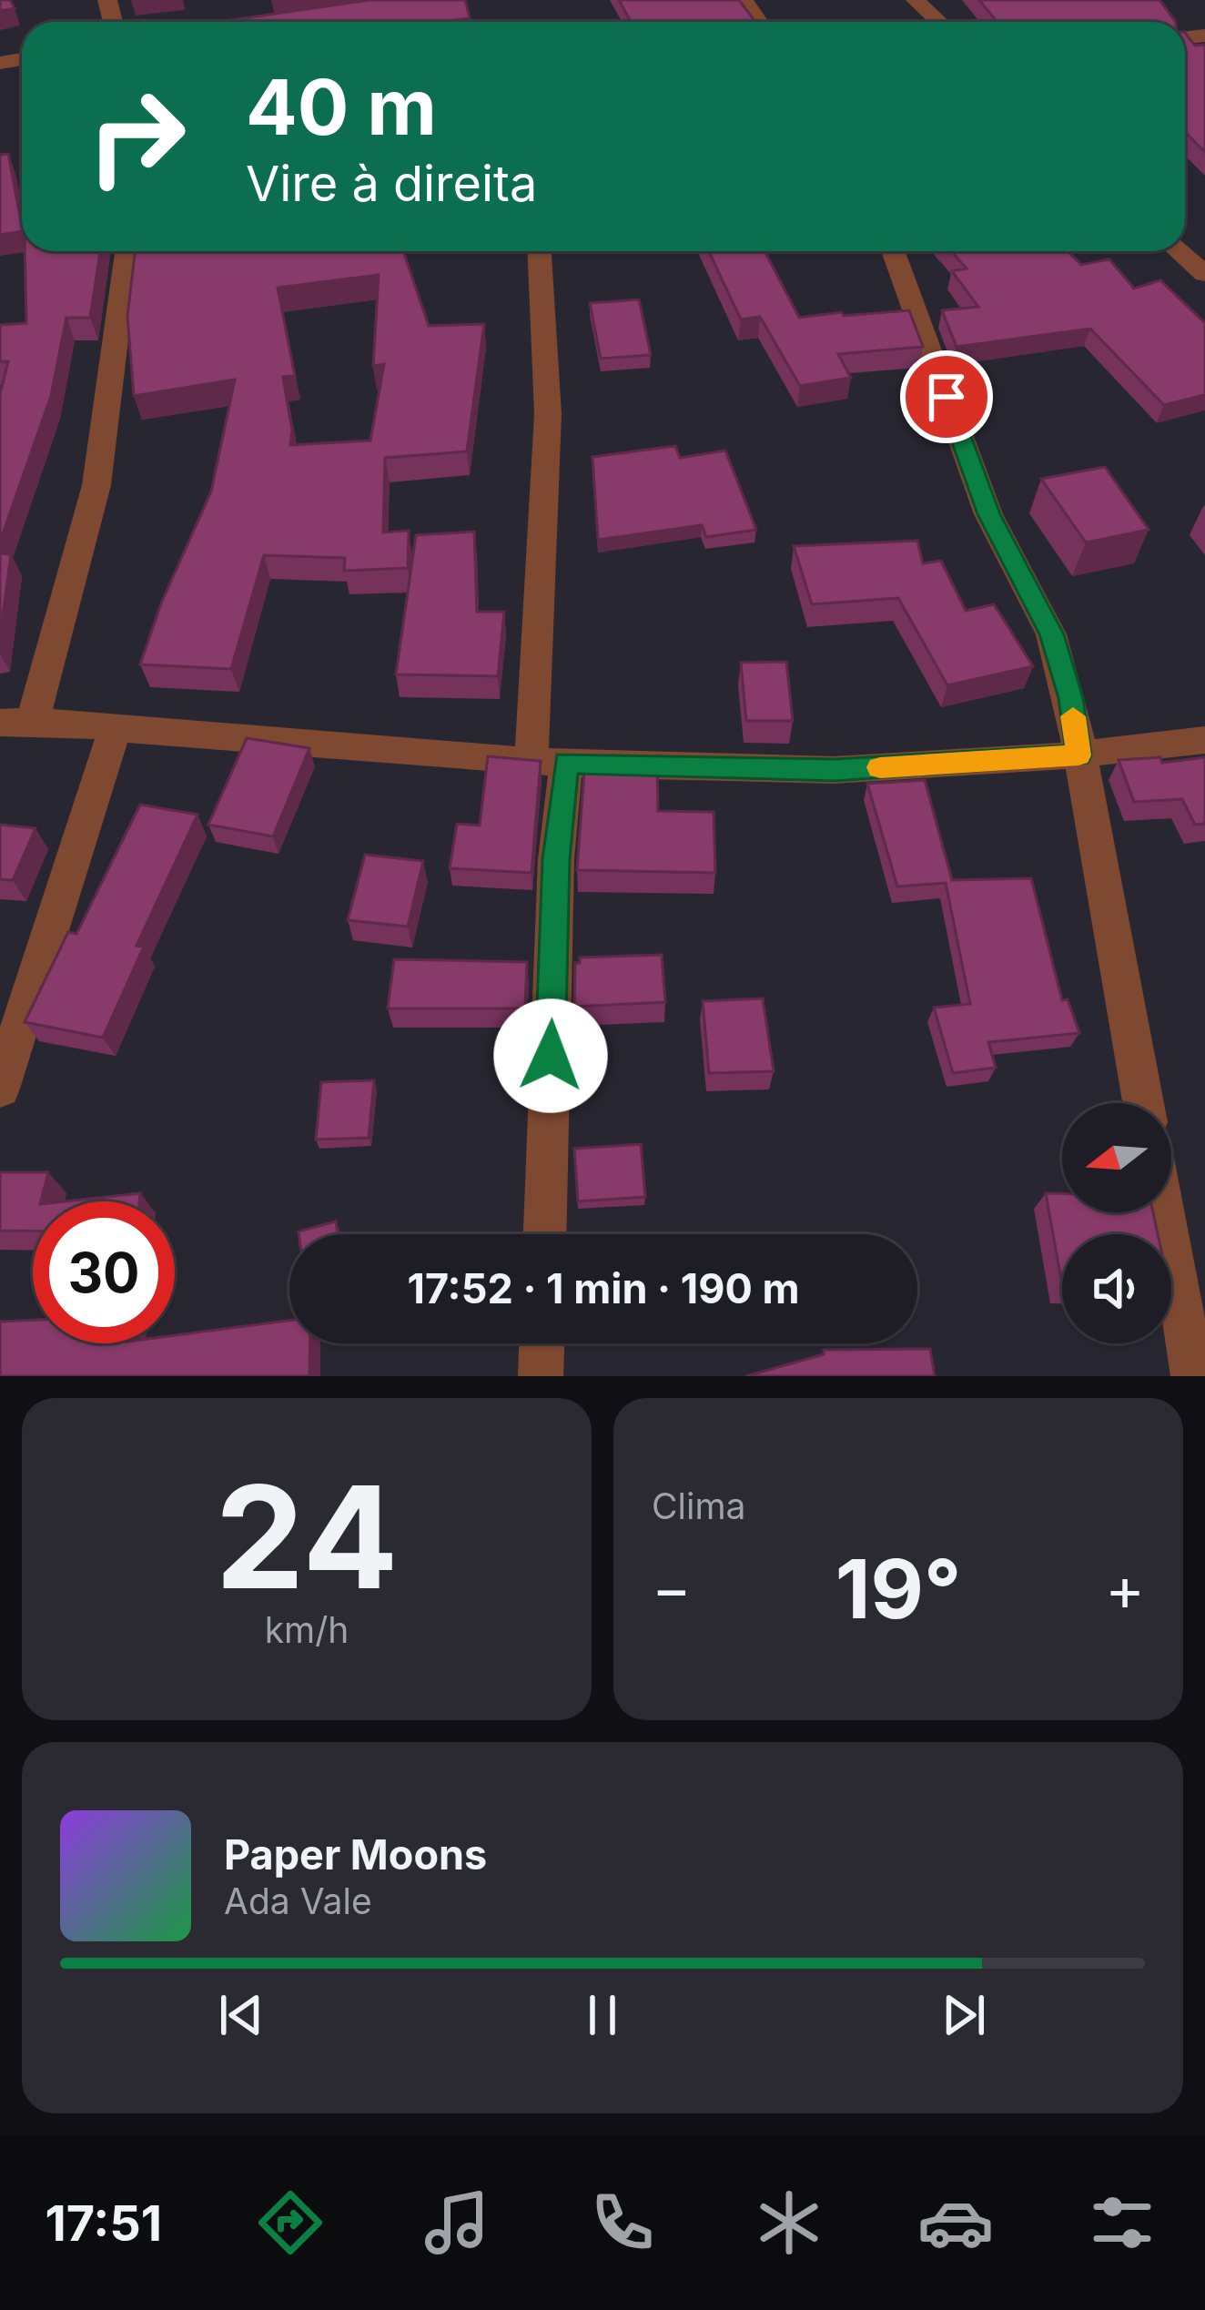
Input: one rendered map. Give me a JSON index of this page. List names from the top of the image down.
{
  "north": "left",
  "page": {
    "turn": ["40 m", "Vire à direita"],
    "limit": "30",
    "trip": "17:52 · 1 min · 190 m",
    "tile": [
      ["24", "km/h"],
      "Clima"
    ],
    "heat": ["−", "19°", "+"],
    "song": ["Paper Moons", "Ada Vale"],
    "tabs": "17:51"
  }
}
